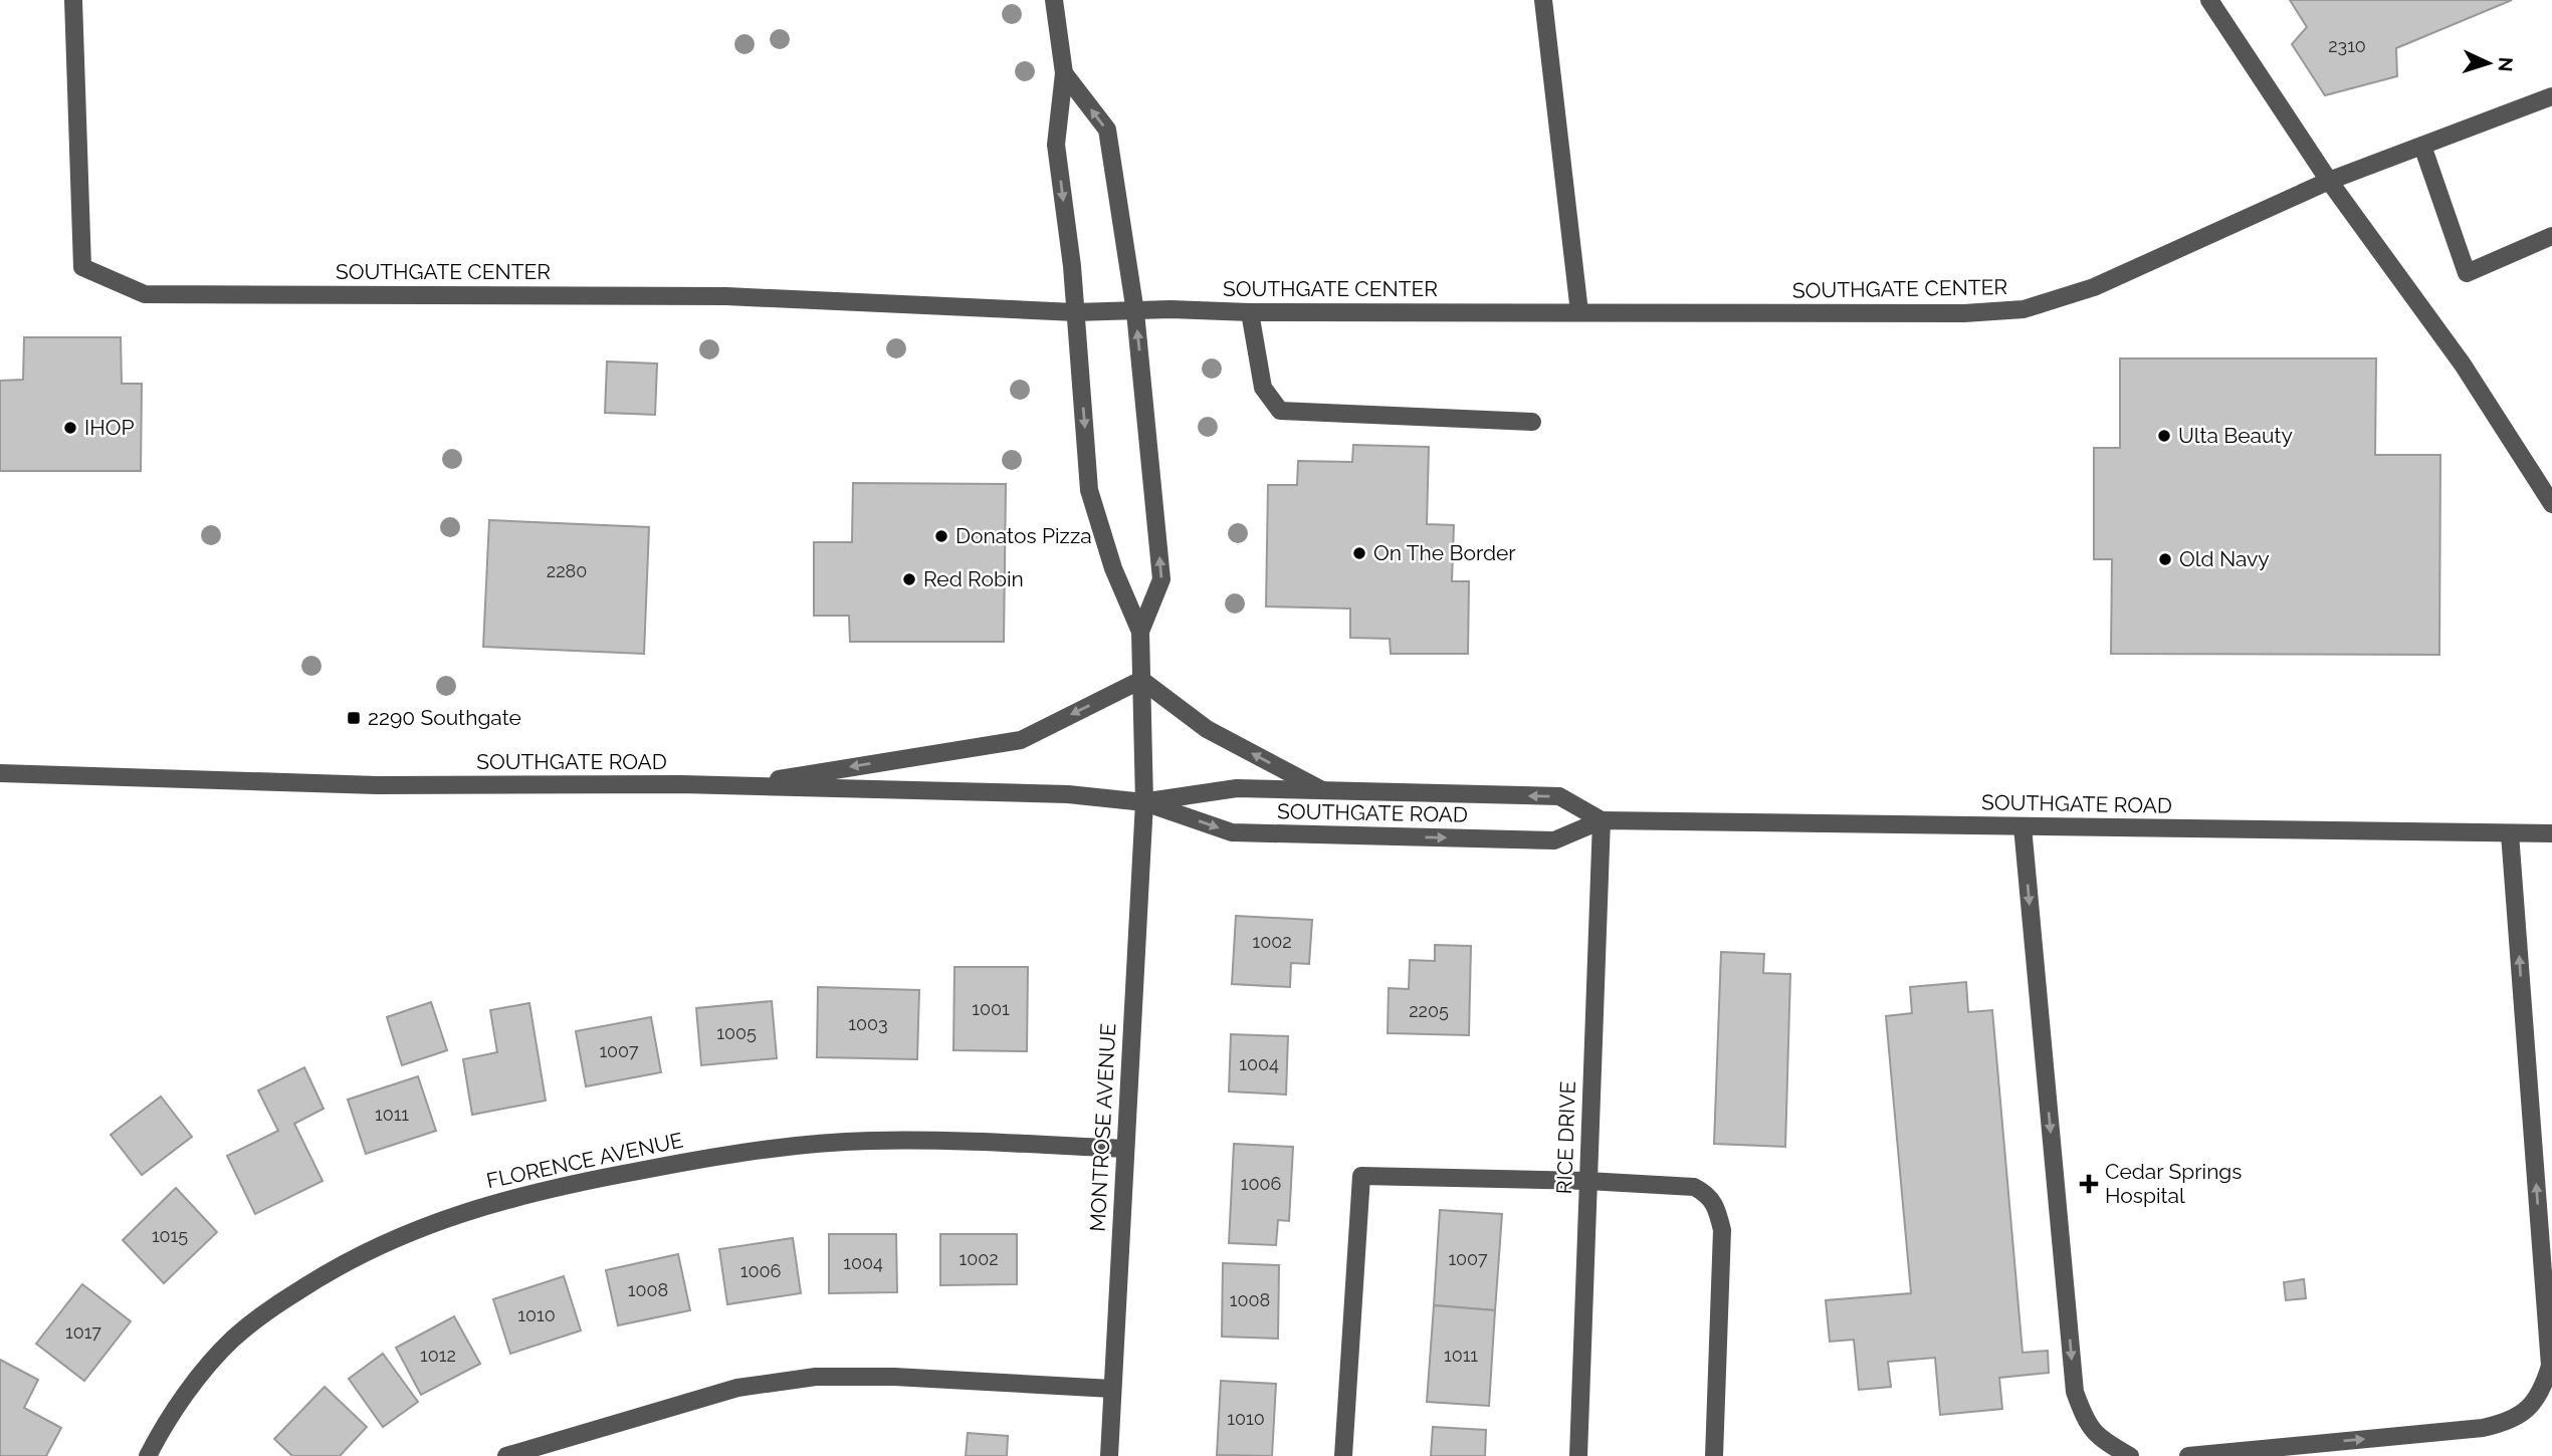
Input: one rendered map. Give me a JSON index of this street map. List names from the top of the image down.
{
  "streets": {
    "street": [
      "SOUTHGATE CENTER",
      "SOUTHGATE ROAD",
      "MONTROSE AVENUE",
      "RICE DRIVE",
      "FLORENCE AVENUE"
    ]
  },
  "crossings": [
    ["SOUTHGATE ROAD", "MONTROSE AVENUE"],
    ["SOUTHGATE ROAD", "RICE DRIVE"],
    ["MONTROSE AVENUE", "FLORENCE AVENUE"]
  ],
  "places": {
    "other": [
      "IHOP",
      "Ulta Beauty",
      "Donatos Pizza",
      "On The Border",
      "Old Navy",
      "Red Robin"
    ],
    "transit": ["2290 Southgate"],
    "health": ["Cedar Springs Hospital"]
  },
  "house_numbers": [
    "2310",
    "2280",
    "1002",
    "1001",
    "2205",
    "1003",
    "1005",
    "1007",
    "1004",
    "1011",
    "1006",
    "1015",
    "1002",
    "1007",
    "1004",
    "1006",
    "1008",
    "1008",
    "1010",
    "1017",
    "1012",
    "1011",
    "1010"
  ],
  "north": "right"
}
